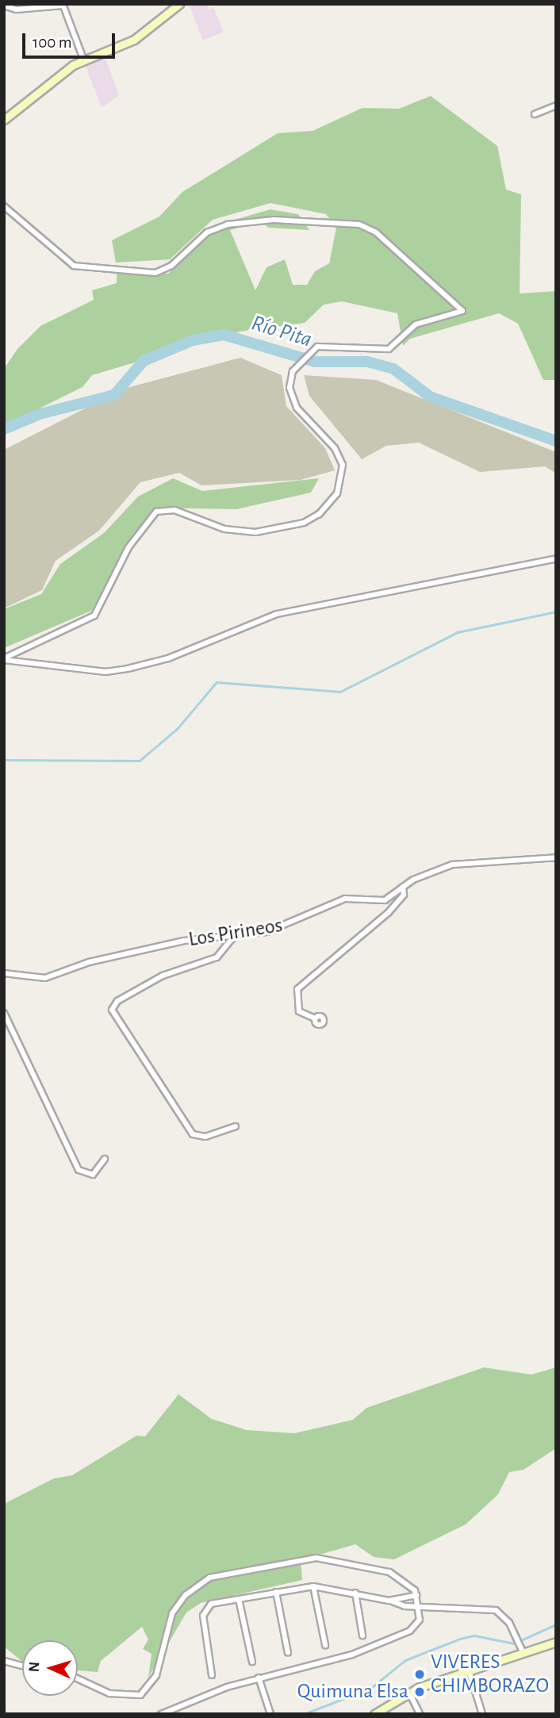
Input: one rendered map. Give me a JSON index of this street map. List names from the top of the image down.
{
  "streets": {
    "street": ["Los Pirineos"]
  },
  "water": ["Río Pita"],
  "places": ["VIVERES CHIMBORAZO", "Quimuna Elsa"],
  "scale_bar": "100 m",
  "north": "left"
}
